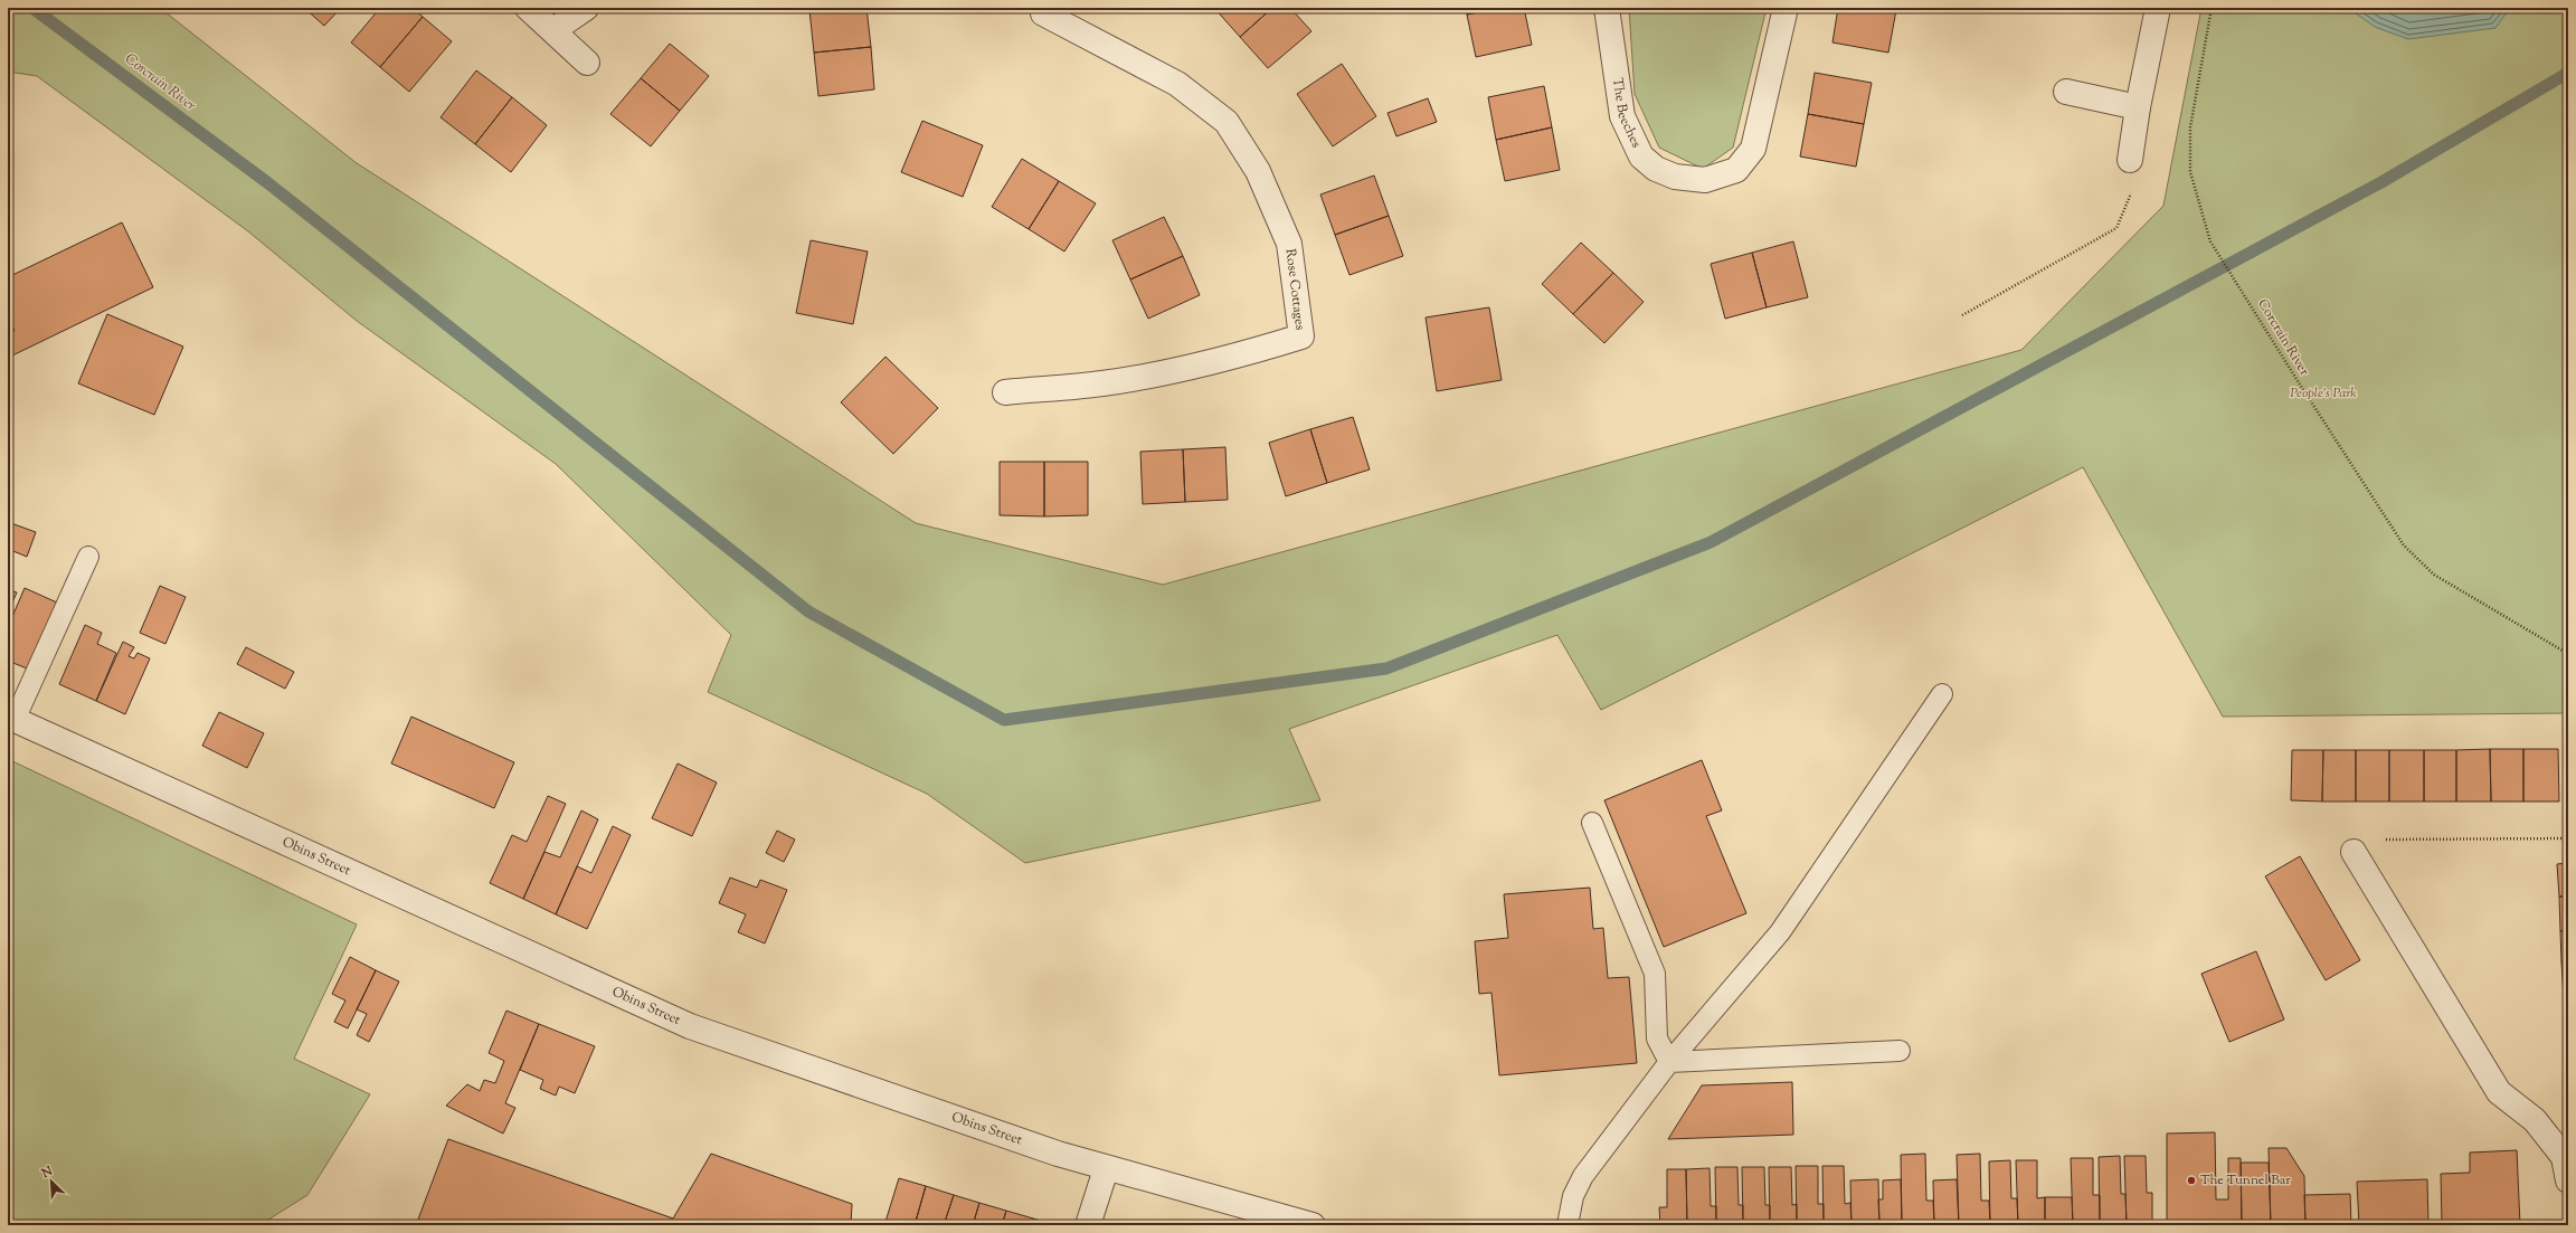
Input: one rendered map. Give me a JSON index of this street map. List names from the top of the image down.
{
  "streets": {
    "street": ["The Beeches", "Rose Cottages", "Obins Street"],
    "path": ["Corcrain River"]
  },
  "water": ["Corcrain River"],
  "parks": ["People's Park"],
  "places": ["The Tunnel Bar"],
  "north": "top left"
}
